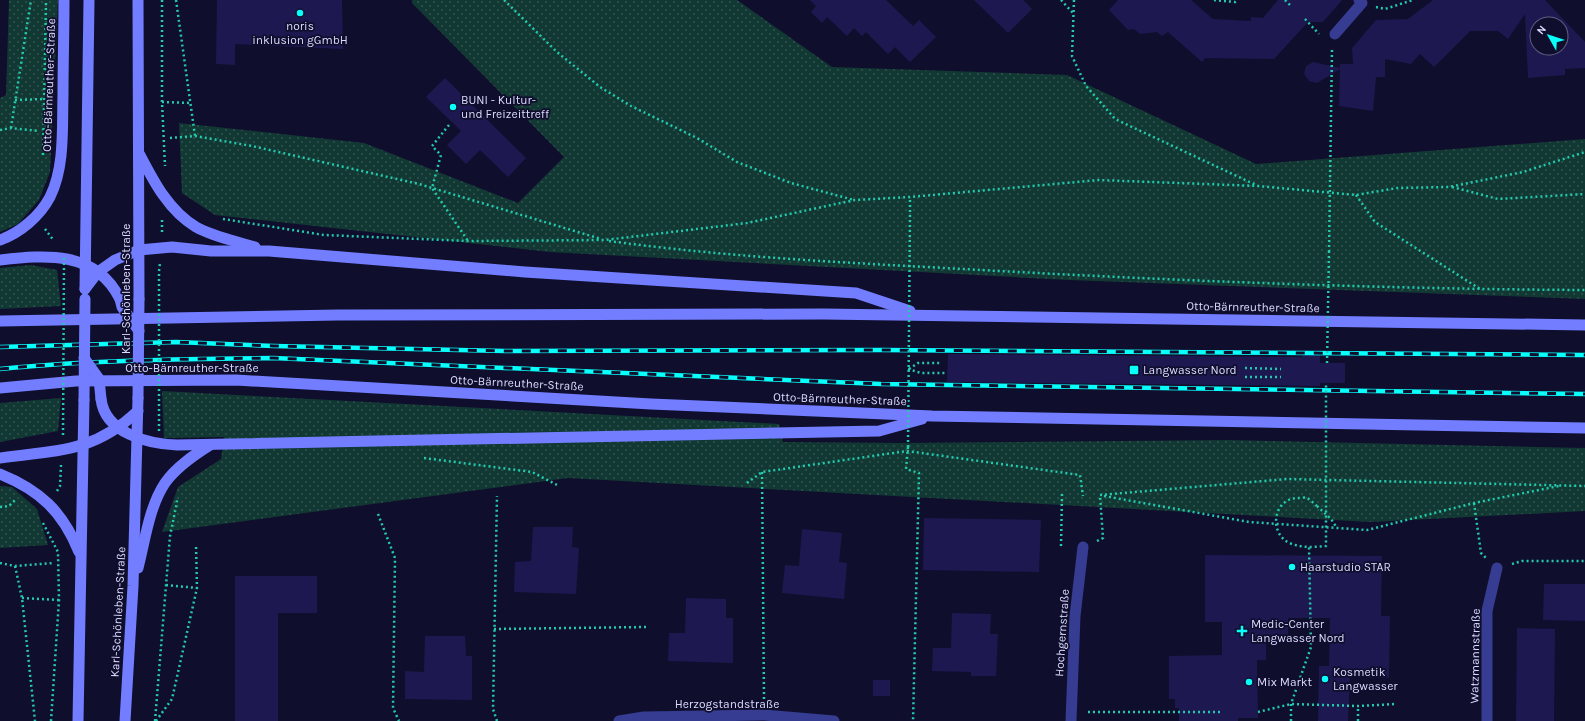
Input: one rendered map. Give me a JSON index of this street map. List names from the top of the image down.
{
  "streets": {
    "main road": ["Otto-Bärnreuther-Straße", "Karl-Schönleben-Straße"],
    "street": ["Hochgernstraße", "Watzmannstraße", "Herzogstandstraße"]
  },
  "crossings": [
    ["Otto-Bärnreuther-Straße", "Karl-Schönleben-Straße"]
  ],
  "places": {
    "other": [
      "noris inklusion gGmbH",
      "BUNI - Kultur- und Freizeittreff",
      "Haarstudio STAR",
      "Kosmetik Langwasser",
      "Mix Markt"
    ],
    "transit": ["Langwasser Nord"],
    "health": ["Medic-Center Langwasser Nord"]
  },
  "north": "top left"
}
